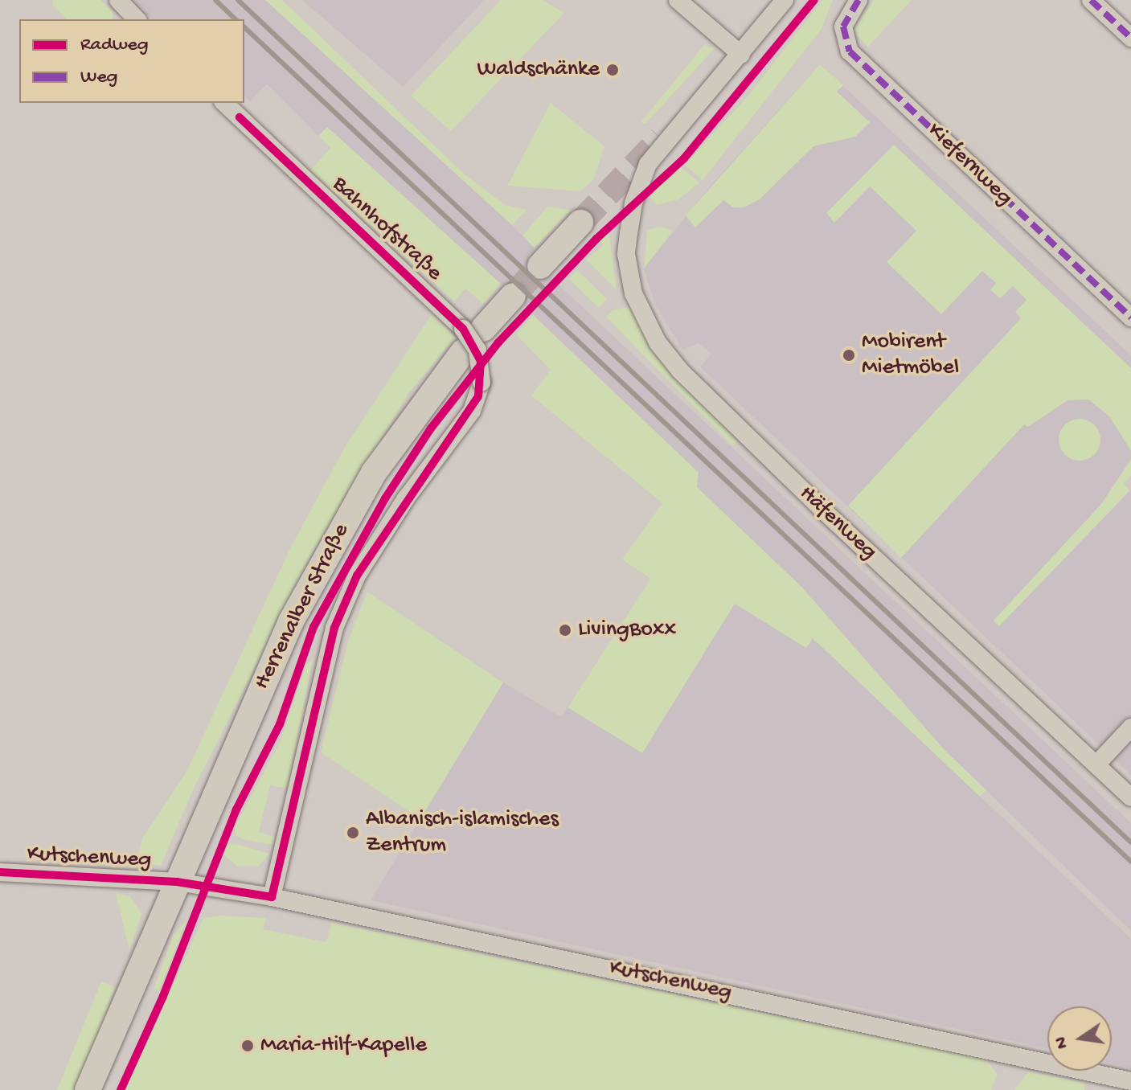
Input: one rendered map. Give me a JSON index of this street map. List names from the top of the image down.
{
  "streets": {
    "main road": ["Herrenalber Straße"],
    "street": [
      "Kiefernweg",
      "Bahnhofstraße",
      "Häfenweg",
      "Kutschenweg"
    ]
  },
  "crossings": [
    ["Bahnhofstraße", "Herrenalber Straße"],
    ["Herrenalber Straße", "Kutschenweg"]
  ],
  "places": [
    "Waldschänke",
    "Mobirent Mietmöbel",
    "LivingBoxx",
    "Albanisch-islamisches Zentrum",
    "Maria-Hilf-Kapelle"
  ],
  "legend": ["Radweg", "Weg"],
  "north": "left"
}
